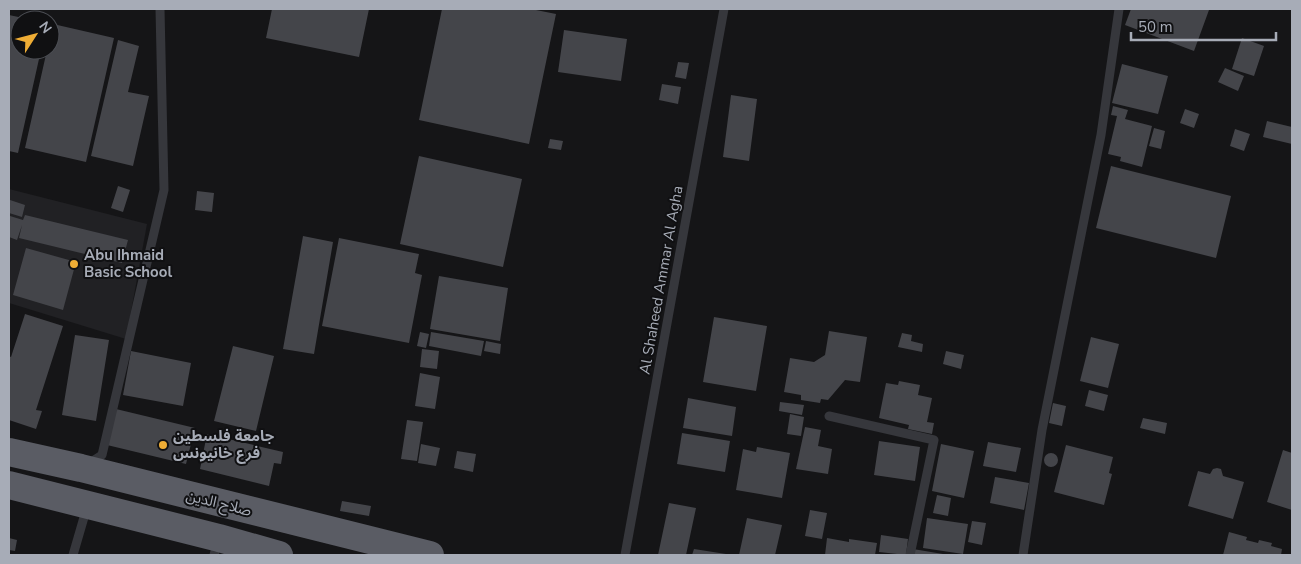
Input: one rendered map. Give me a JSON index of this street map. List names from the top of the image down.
{
  "streets": {
    "highway": ["صلاح الدين"],
    "lane": ["Al Shaheed Ammar Al Agha"]
  },
  "places": ["Abu Ihmaid Basic School", "جامعة فلسطين فرع خانيونس"],
  "scale_bar": "50 m",
  "north": "top right"
}
